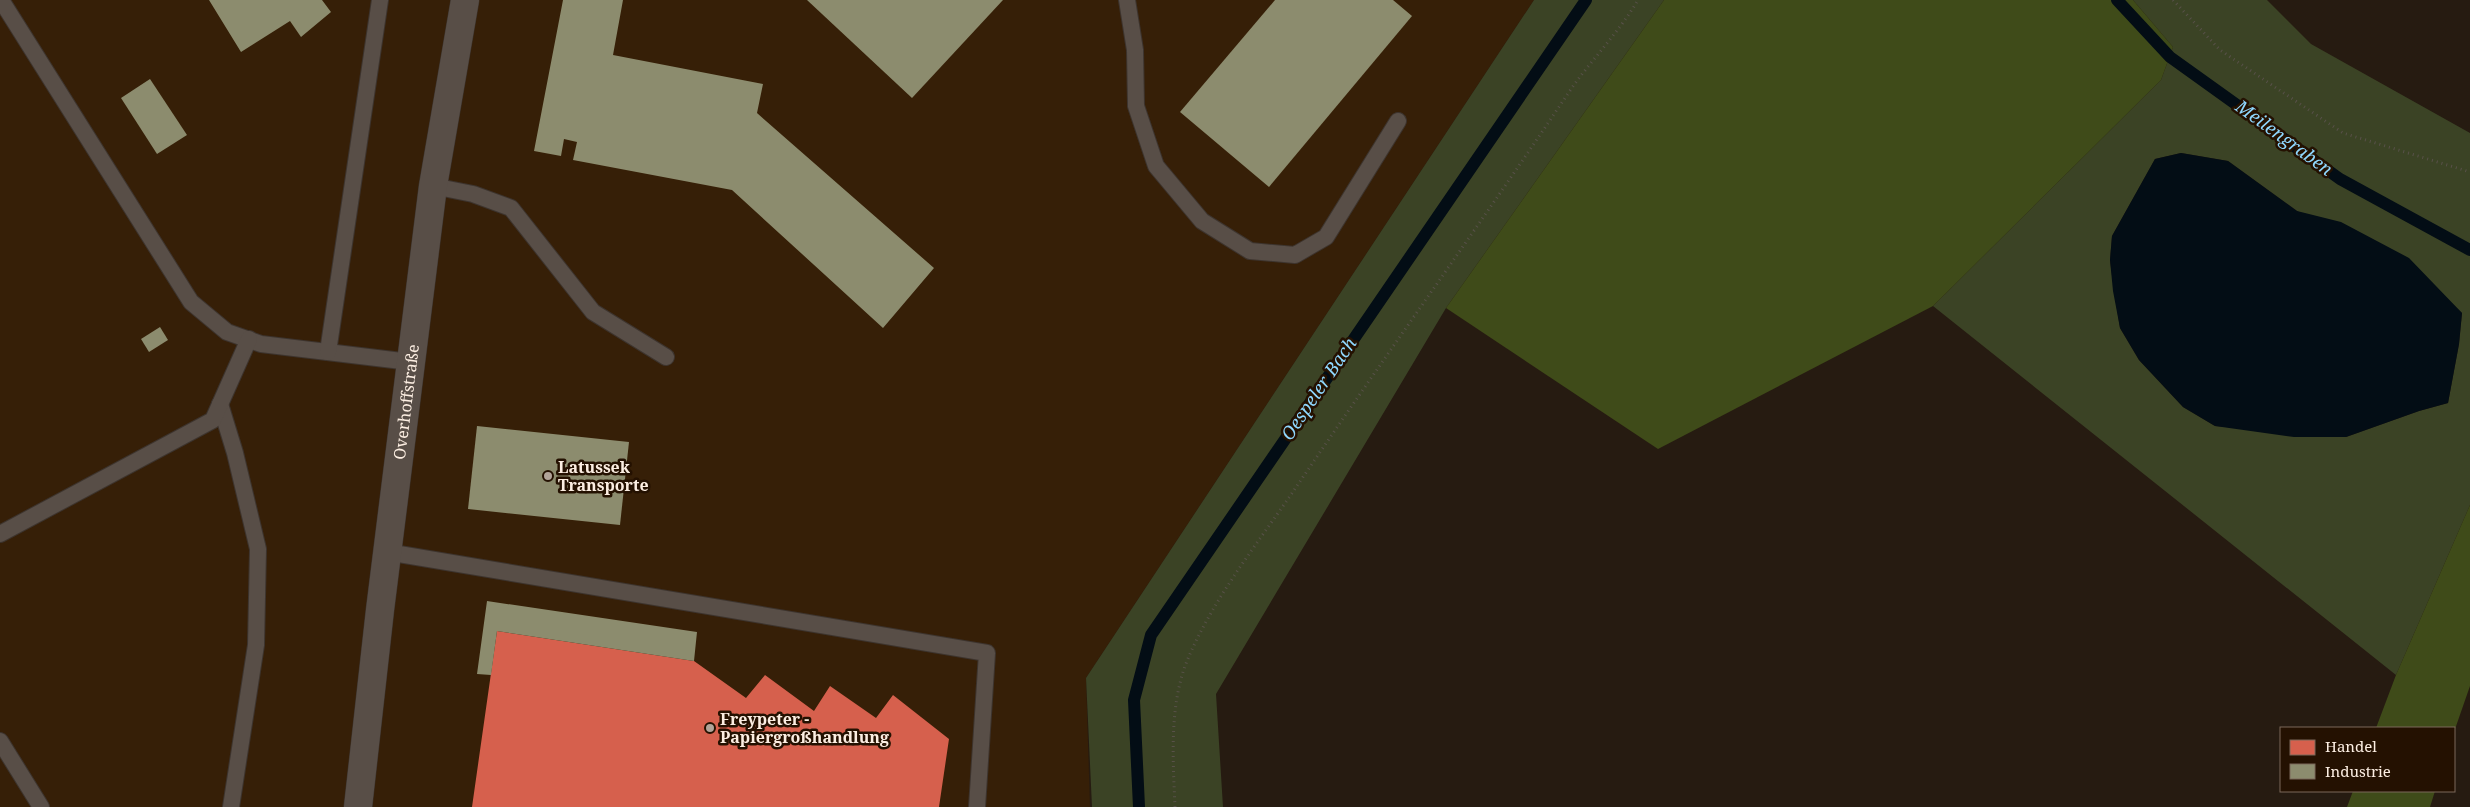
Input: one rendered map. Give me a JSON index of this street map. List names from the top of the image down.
{
  "streets": {
    "street": ["Overhoffstraße"]
  },
  "water": ["Meilengraben", "Oespeler Bach"],
  "places": ["Latussek Transporte", "Freypeter - Papiergroßhandlung"],
  "legend": ["Handel", "Industrie"]
}
